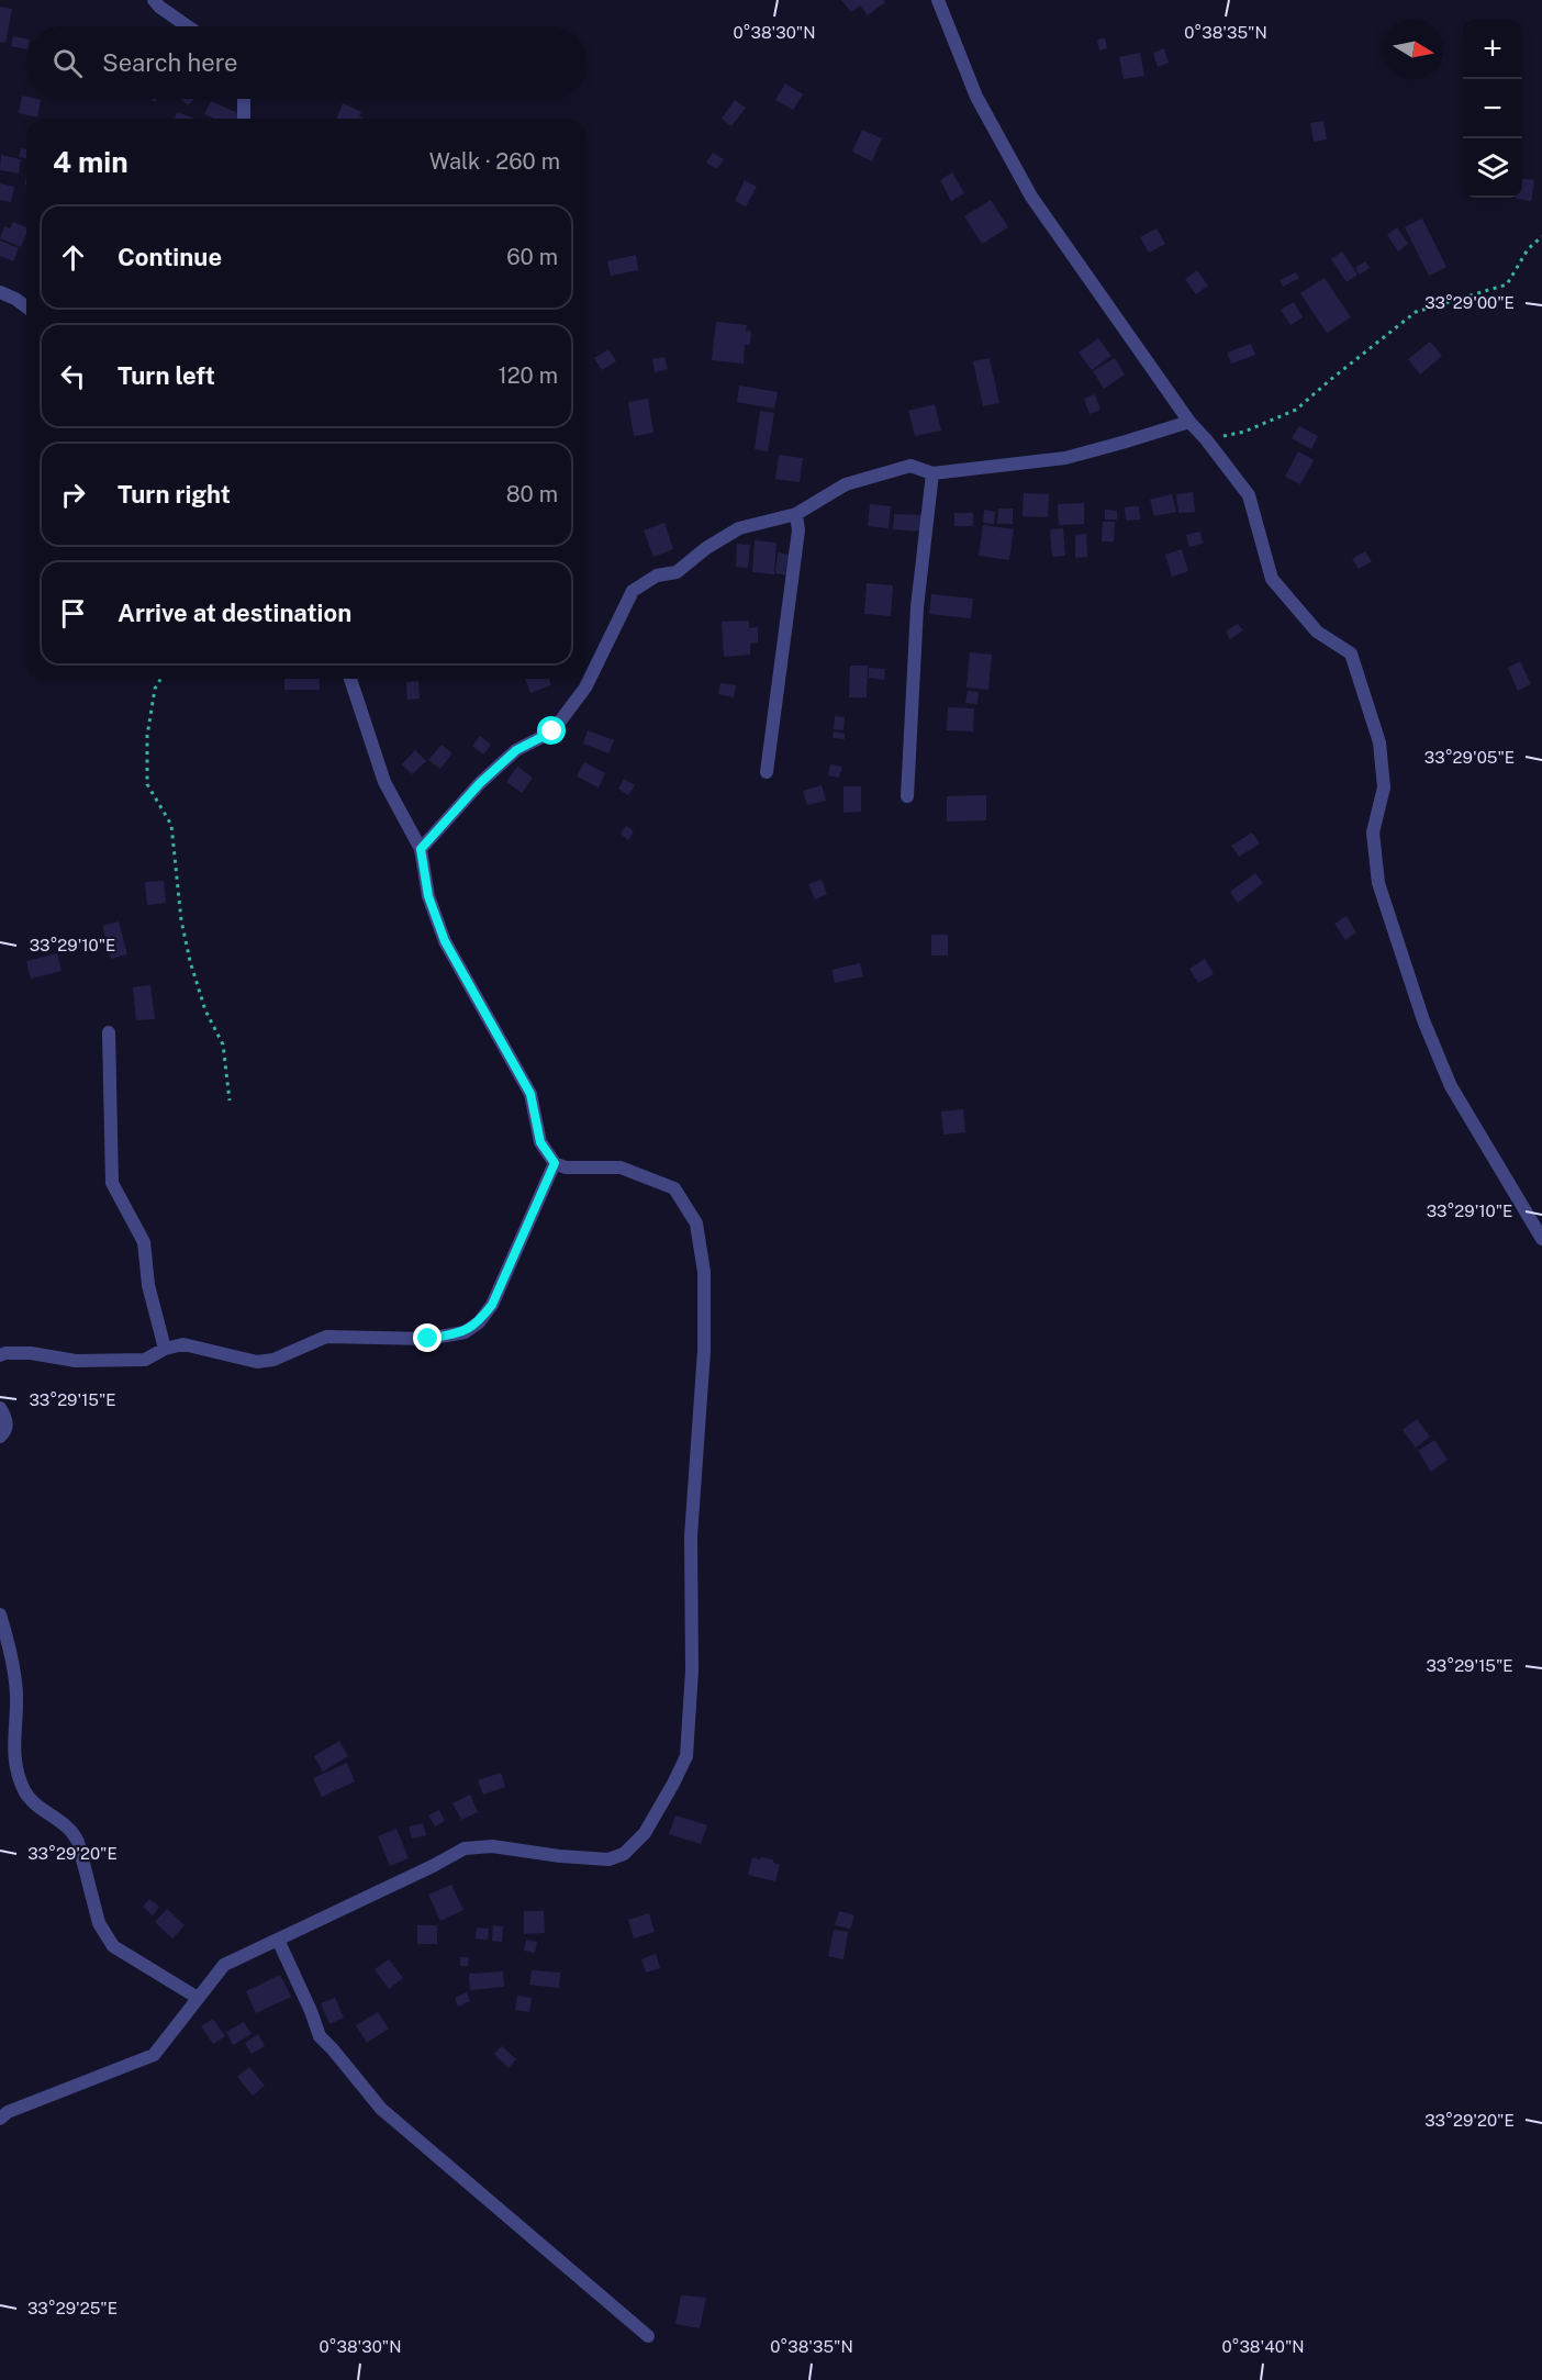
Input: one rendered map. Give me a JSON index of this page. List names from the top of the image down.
{
  "north": "right",
  "page": {
    "map_buttons": ["+", "−"],
    "search": "Search here",
    "heading": ["4 min", "Walk · 260 m"],
    "list": [
      ["Continue", "60 m"],
      ["Turn left", "120 m"],
      ["Turn right", "80 m"],
      "Arrive at destination"
    ]
  },
  "coordinates": [
    "0°38'30\"N",
    "0°38'35\"N",
    "33°29'00\"E",
    "33°29'05\"E",
    "33°29'10\"E",
    "33°29'15\"E",
    "33°29'20\"E",
    "33°29'25\"E",
    "0°38'40\"N"
  ]
}
